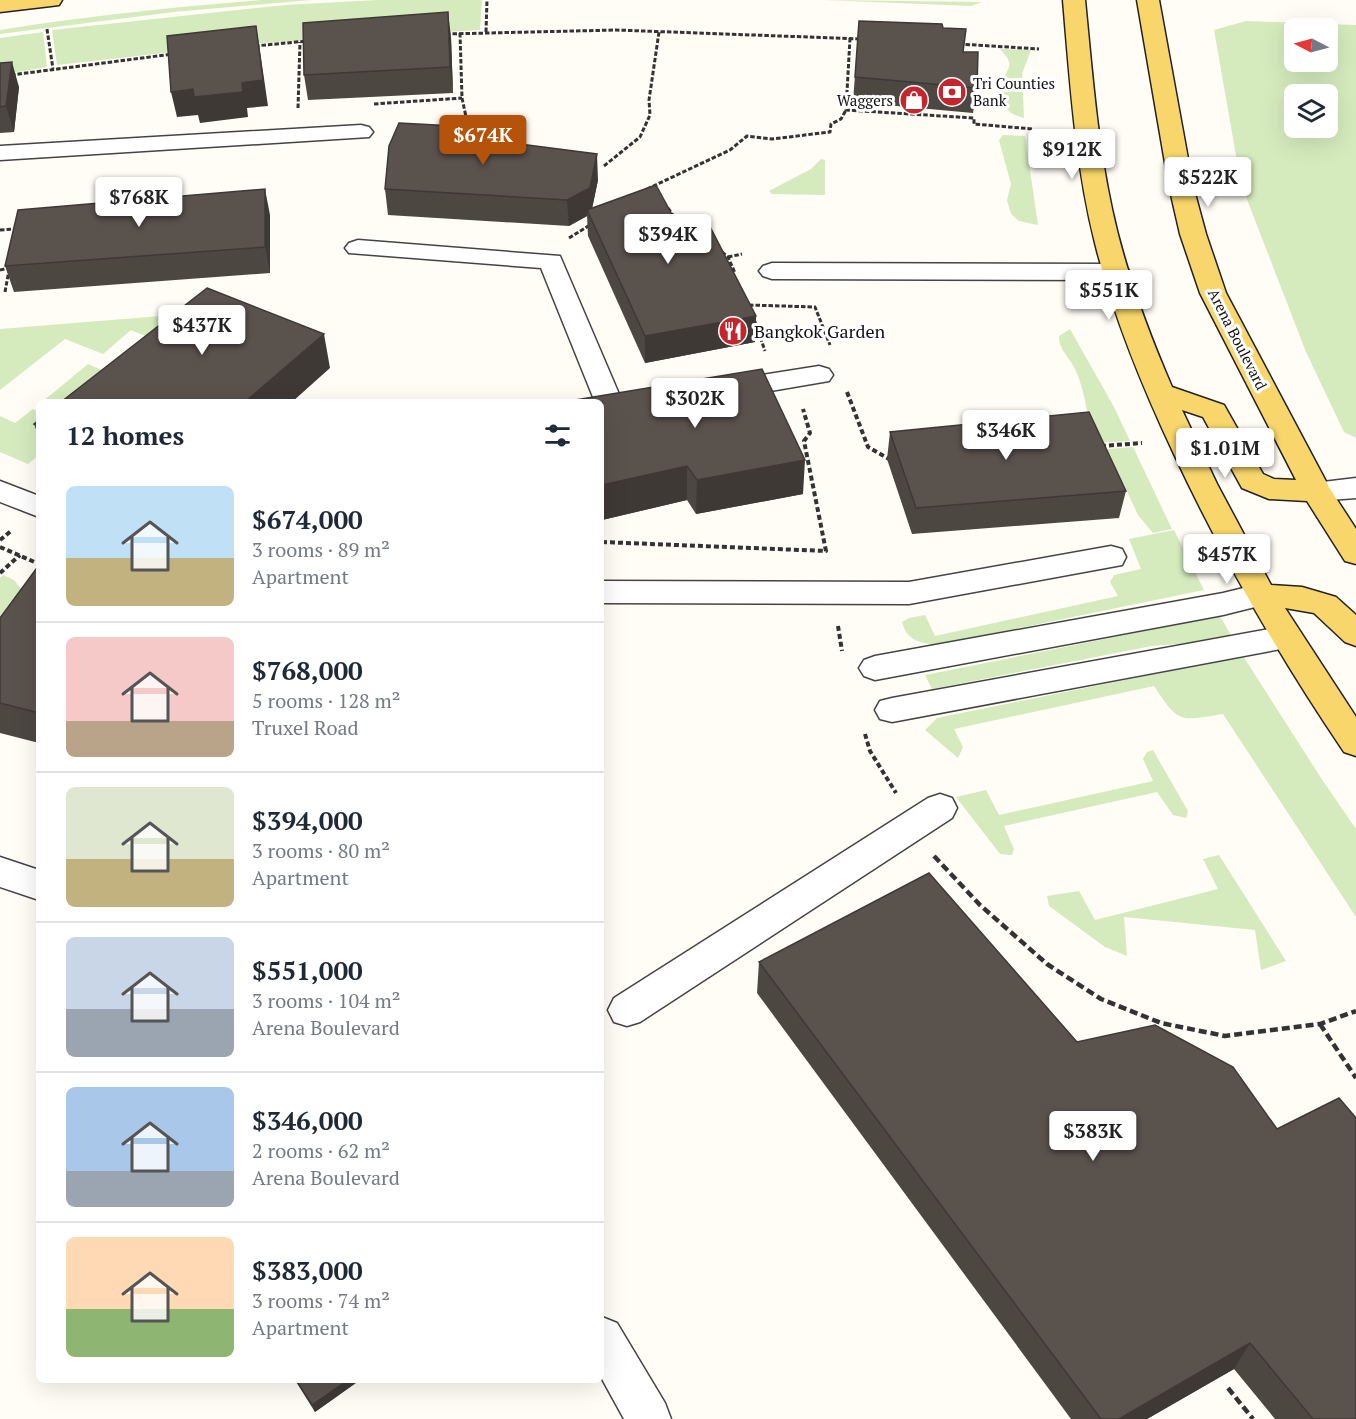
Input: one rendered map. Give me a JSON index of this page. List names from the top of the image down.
{
  "streets": {
    "main road": ["Arena Boulevard"]
  },
  "places": {
    "bank": ["Tri Counties Bank"],
    "shop": ["Waggers"],
    "restaurant": ["Bangkok Garden"]
  },
  "north": "left",
  "page": {
    "price": [
      "$674K",
      "$912K",
      "$522K",
      "$768K",
      "$394K",
      "$551K",
      "$437K",
      "$302K",
      "$346K",
      "$1.01M",
      "$457K",
      "$383K"
    ],
    "heading": "12 homes",
    "list": [
      {
        "name": "$674,000",
        "note": "3 rooms · 89 m² · Apartment"
      },
      {
        "name": "$768,000",
        "note": "5 rooms · 128 m² · Truxel Road"
      },
      {
        "name": "$394,000",
        "note": "3 rooms · 80 m² · Apartment"
      },
      {
        "name": "$551,000",
        "note": "3 rooms · 104 m² · Arena Boulevard"
      },
      {
        "name": "$346,000",
        "note": "2 rooms · 62 m² · Arena Boulevard"
      },
      {
        "name": "$383,000",
        "note": "3 rooms · 74 m² · Apartment"
      }
    ]
  }
}
